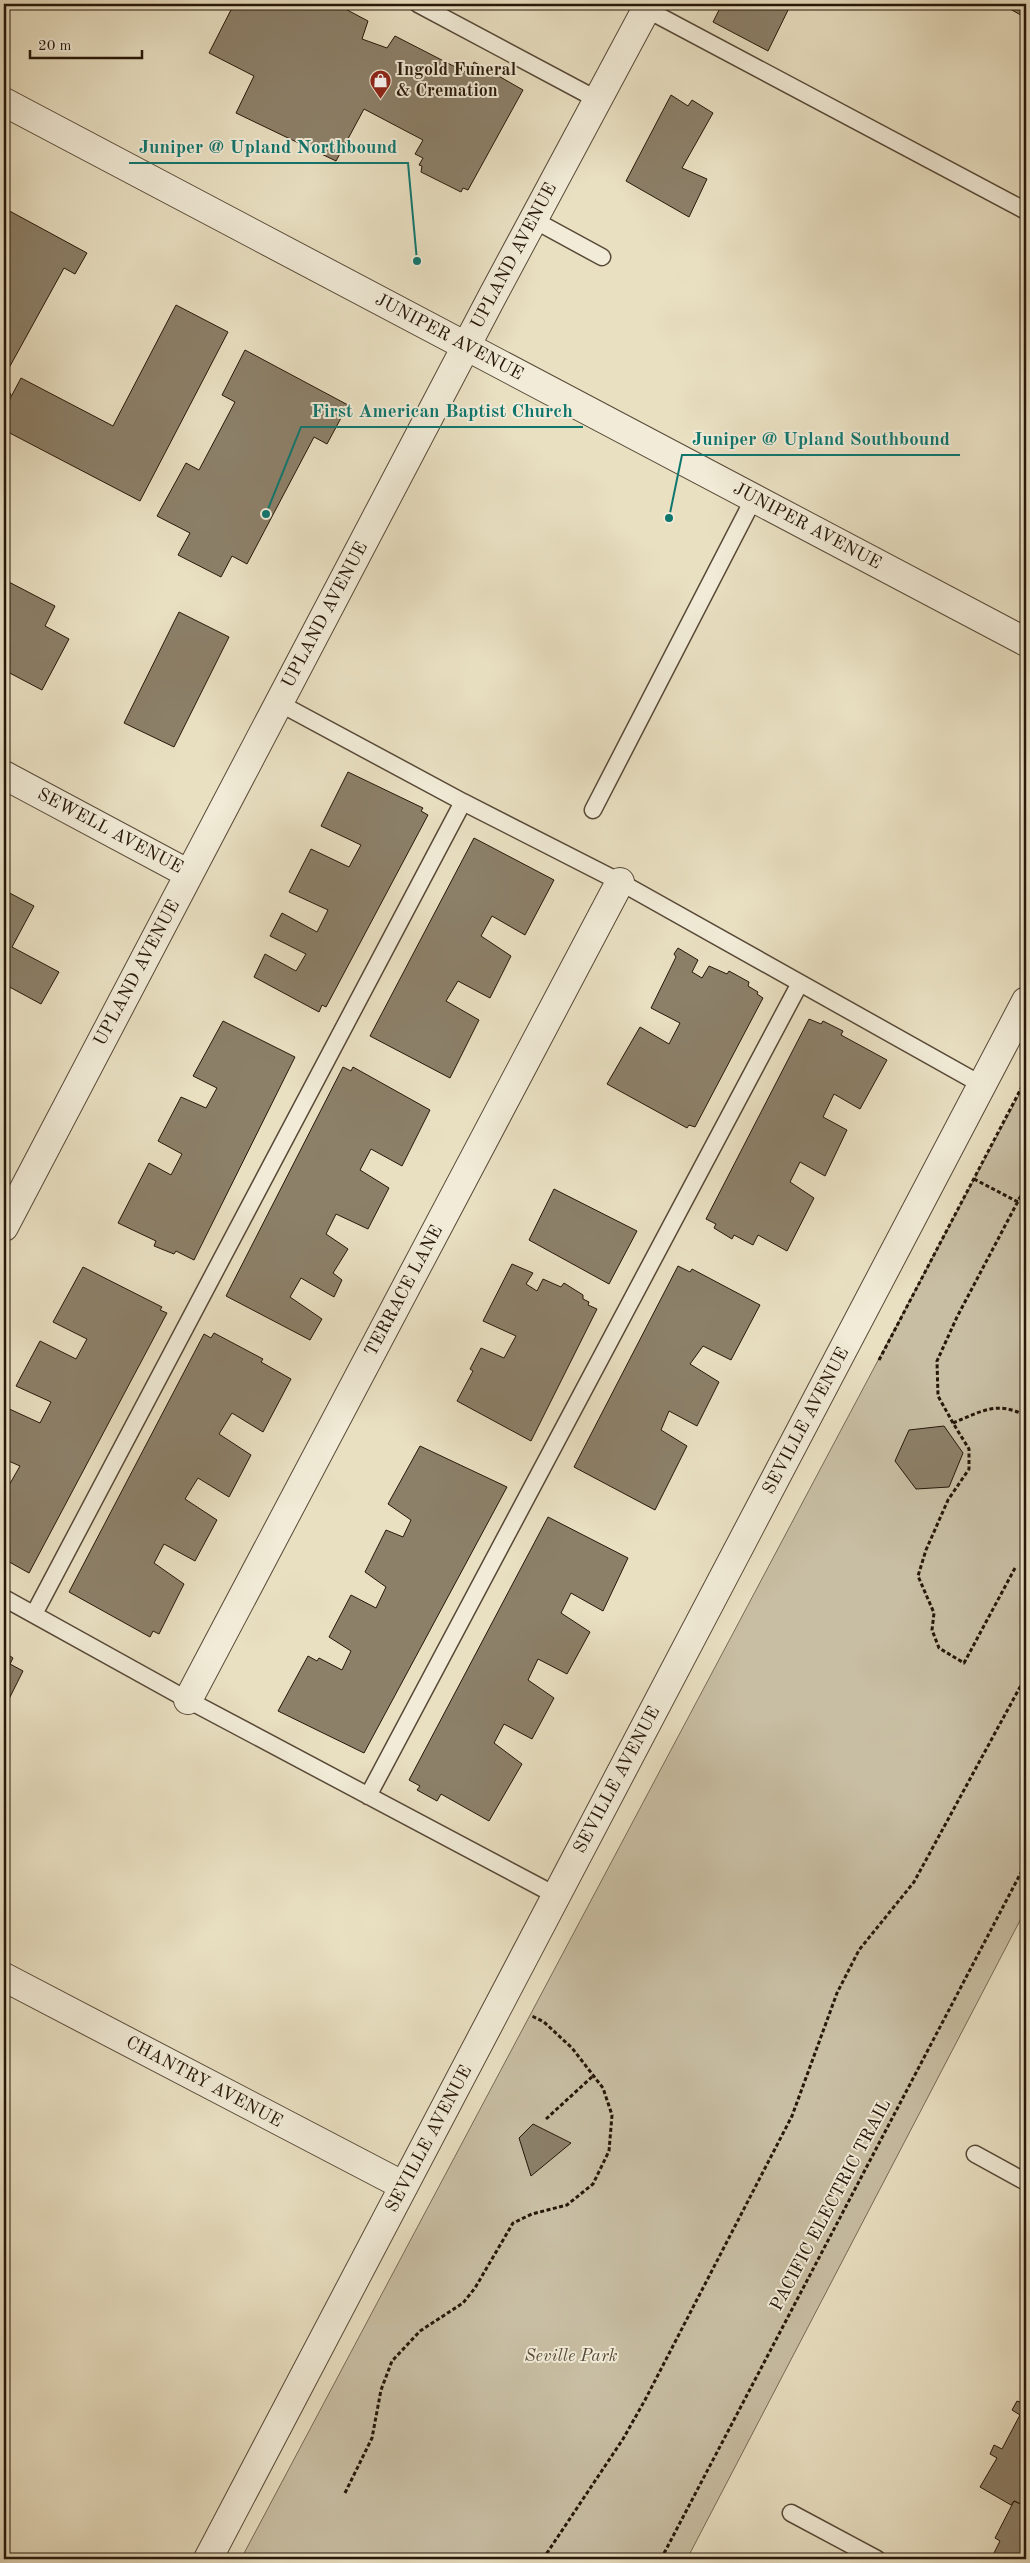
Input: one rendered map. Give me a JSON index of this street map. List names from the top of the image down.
{
  "streets": {
    "street": [
      "UPLAND AVENUE",
      "JUNIPER AVENUE",
      "SEWELL AVENUE",
      "TERRACE LANE",
      "SEVILLE AVENUE",
      "CHANTRY AVENUE"
    ],
    "path": ["PACIFIC ELECTRIC TRAIL"]
  },
  "crossings": [
    ["UPLAND AVENUE", "JUNIPER AVENUE"],
    ["UPLAND AVENUE", "SEWELL AVENUE"],
    ["SEVILLE AVENUE", "CHANTRY AVENUE"]
  ],
  "parks": ["Seville Park"],
  "places": {
    "shop": ["Ingold Funeral & Cremation"],
    "other": ["Juniper @ Upland Northbound", "First American Baptist Church", "Juniper @ Upland Southbound"]
  },
  "scale_bar": "20 m"
}
